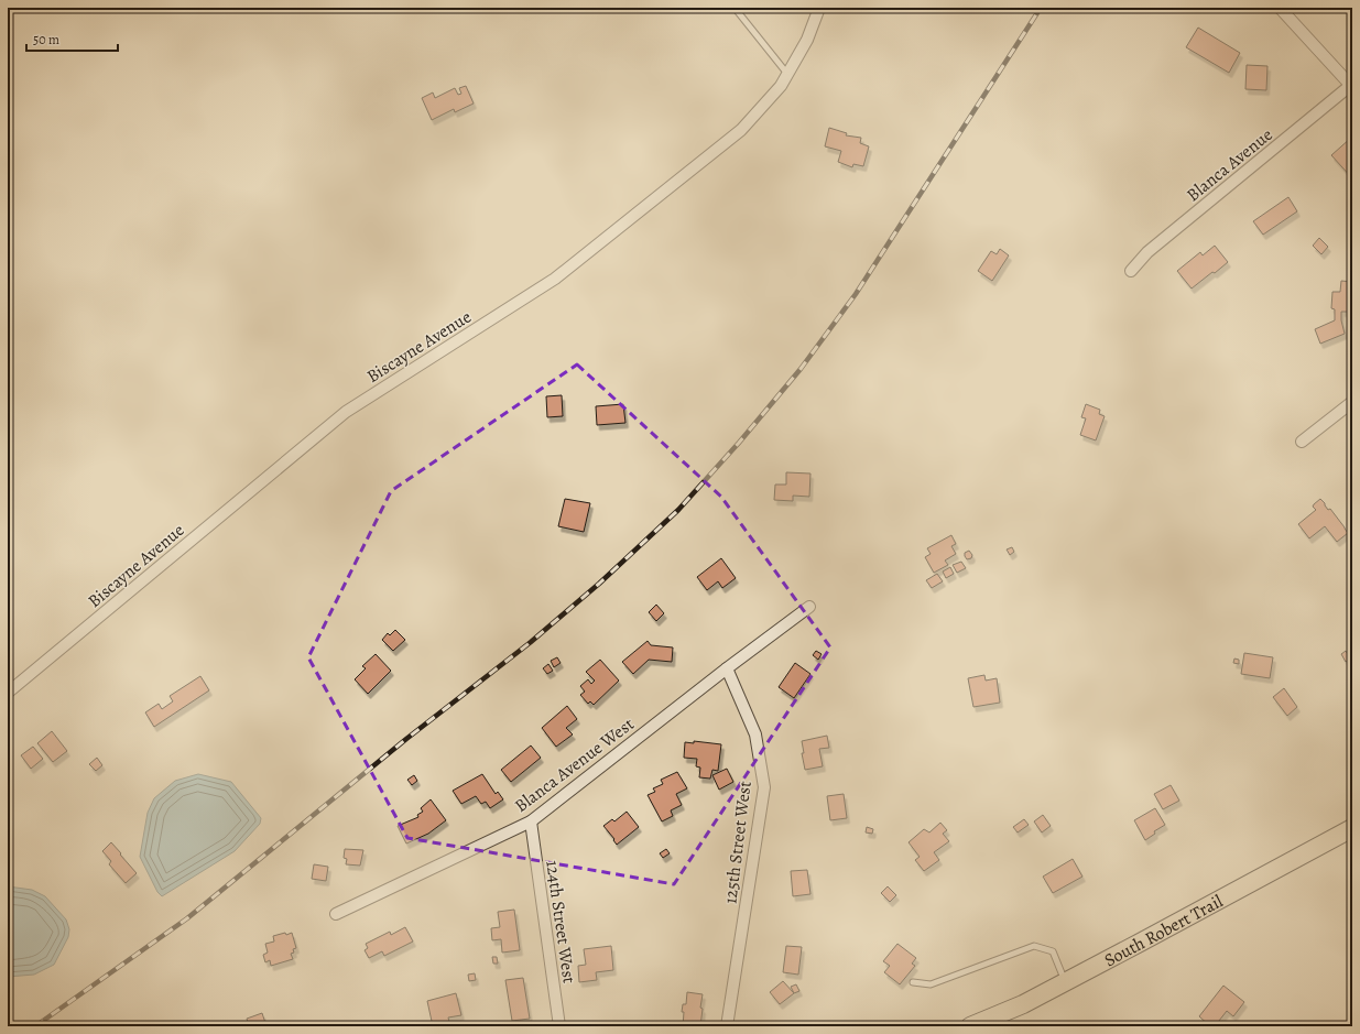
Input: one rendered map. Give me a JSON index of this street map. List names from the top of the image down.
{
  "streets": {
    "main road": ["South Robert Trail"],
    "street": [
      "Blanca Avenue",
      "Biscayne Avenue",
      "Blanca Avenue West",
      "125th Street West",
      "124th Street West"
    ]
  },
  "crossings": [
    ["Blanca Avenue West", "125th Street West"],
    ["Blanca Avenue West", "124th Street West"]
  ],
  "scale_bar": "50 m"
}
